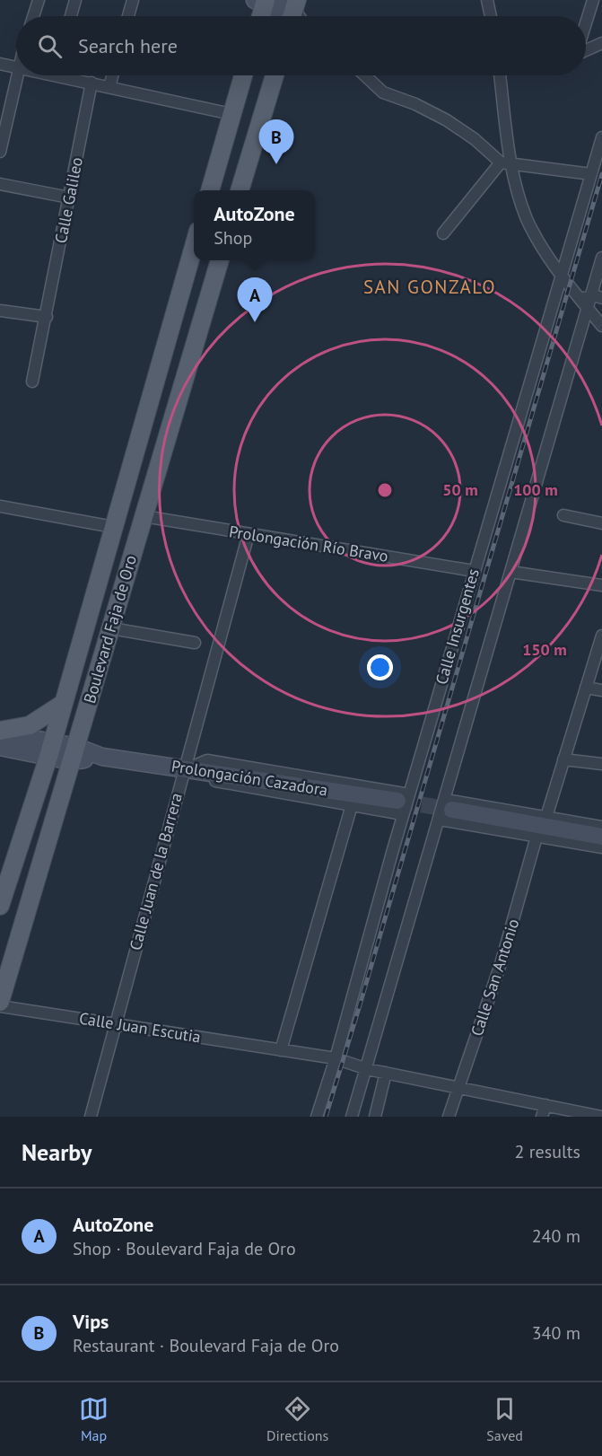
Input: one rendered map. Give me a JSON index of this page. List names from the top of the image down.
{
  "streets": {
    "main road": ["Boulevard Faja de Oro"],
    "street": [
      "Calle Galileo",
      "Prolongación Río Bravo",
      "Calle Insurgentes",
      "Prolongación Cazadora",
      "Calle Juan de la Barrera",
      "Calle San Antonio",
      "Calle Juan Escutia"
    ]
  },
  "crossings": [
    ["Prolongación Río Bravo", "Calle Insurgentes"],
    ["Prolongación Río Bravo", "Boulevard Faja de Oro"],
    ["Prolongación Río Bravo", "Calle Juan de la Barrera"],
    ["Calle Insurgentes", "Prolongación Cazadora"],
    ["Calle Insurgentes", "Calle Juan Escutia"],
    ["Boulevard Faja de Oro", "Prolongación Cazadora"],
    ["Boulevard Faja de Oro", "Calle Juan Escutia"],
    ["Prolongación Cazadora", "Calle Juan de la Barrera"],
    ["Calle Juan de la Barrera", "Calle Juan Escutia"],
    ["Calle San Antonio", "Calle Juan Escutia"]
  ],
  "districts": ["SAN GONZALO"],
  "page": {
    "search": "Search here",
    "pins": ["B", "A"],
    "popup": ["AutoZone", "Shop"],
    "heading": ["Nearby", "2 results"],
    "list": [
      {
        "mark": "A",
        "name": "AutoZone",
        "note": "Shop · Boulevard Faja de Oro",
        "value": "240 m"
      },
      {
        "mark": "B",
        "name": "Vips",
        "note": "Restaurant · Boulevard Faja de Oro",
        "value": "340 m"
      }
    ],
    "nav": ["Map", "Directions", "Saved"]
  },
  "rings": ["50 m", "100 m", "150 m"]
}
